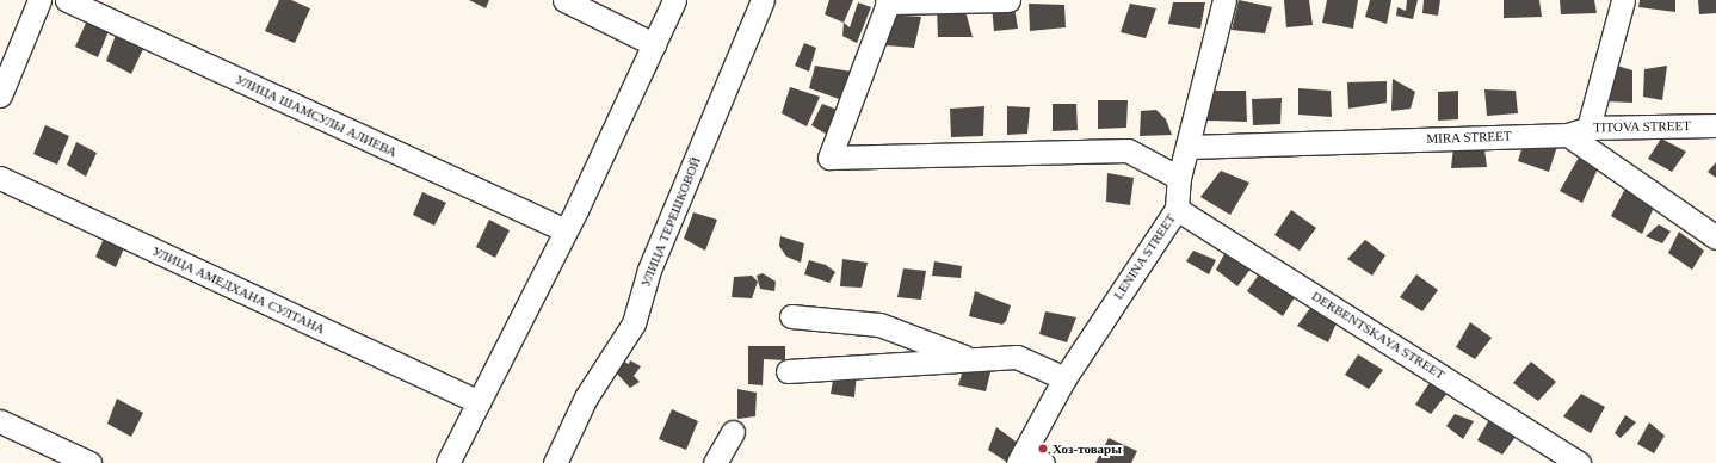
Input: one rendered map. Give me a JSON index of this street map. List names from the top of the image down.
{
  "streets": {
    "street": [
      "УЛИЦА ШАМСУЛЫ АЛИЕВА",
      "TITOVA STREET",
      "MIRA STREET",
      "УЛИЦА ТЕРЕШКОВОЙ",
      "LENINA STREET",
      "УЛИЦА АМЕДХАНА СУЛТАНА",
      "DERBENTSKAYA STREET"
    ]
  },
  "crossings": [
    ["TITOVA STREET", "MIRA STREET"],
    ["MIRA STREET", "LENINA STREET"],
    ["LENINA STREET", "DERBENTSKAYA STREET"]
  ],
  "places": ["Хоз-товары"]
}
